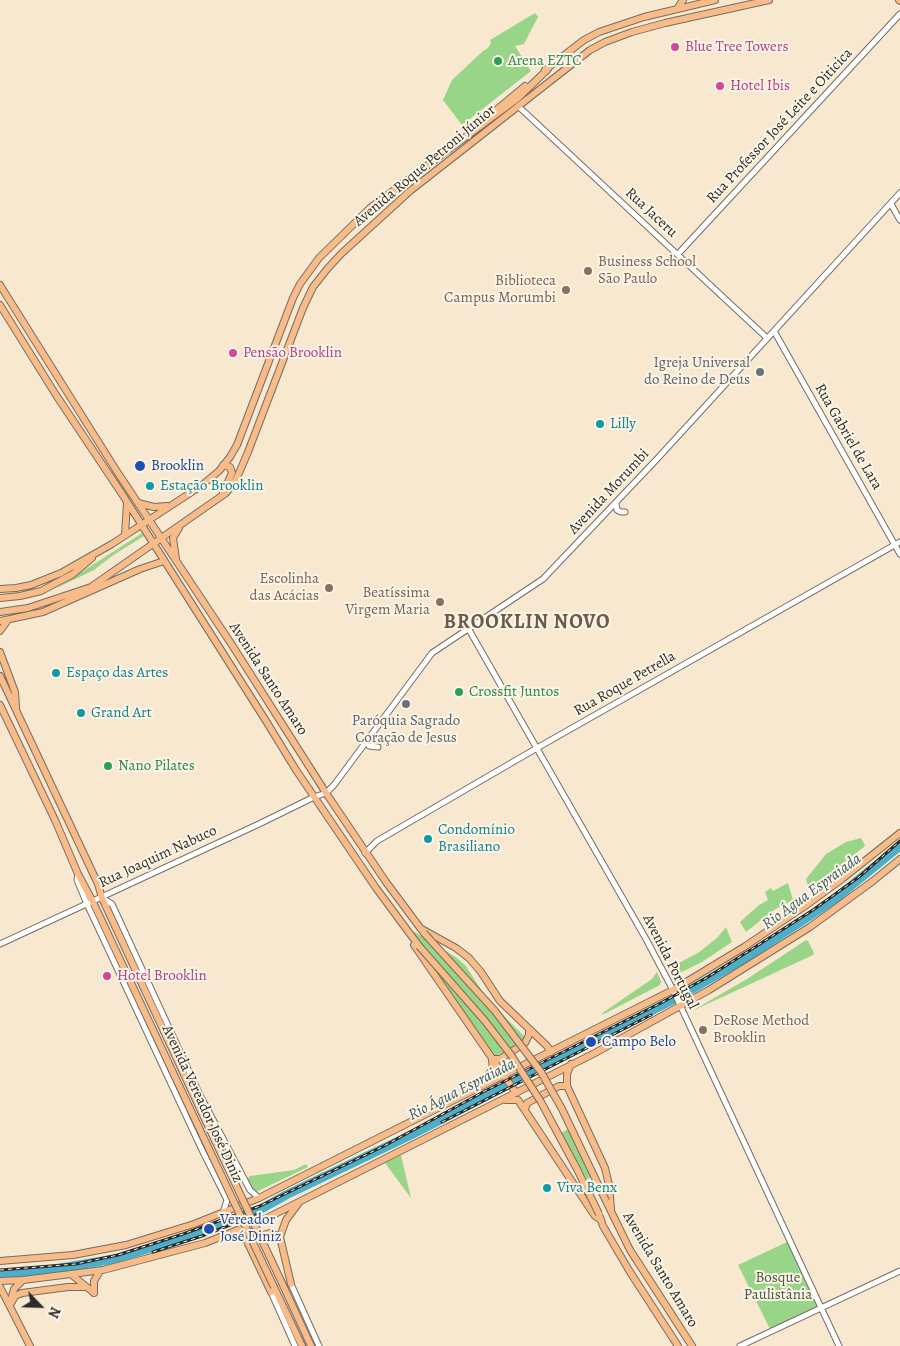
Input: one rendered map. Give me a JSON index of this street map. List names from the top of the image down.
{
  "streets": {
    "main road": ["Avenida Roque Petroni Júnior", "Avenida Santo Amaro", "Avenida Vereador José Diniz"],
    "street": [
      "Rua Professor José Leite e Oiticica",
      "Rua Jaceru",
      "Rua Gabriel de Lara",
      "Avenida Morumbi",
      "Rua Roque Petrella",
      "Rua Joaquim Nabuco",
      "Avenida Portugal"
    ]
  },
  "crossings": [
    ["Rua Professor José Leite e Oiticica", "Rua Jaceru"],
    ["Avenida Roque Petroni Júnior", "Rua Jaceru"],
    ["Avenida Roque Petroni Júnior", "Avenida Santo Amaro"],
    ["Rua Jaceru", "Avenida Morumbi"],
    ["Rua Gabriel de Lara", "Avenida Morumbi"],
    ["Rua Gabriel de Lara", "Rua Roque Petrella"],
    ["Avenida Morumbi", "Avenida Santo Amaro"],
    ["Avenida Morumbi", "Rua Joaquim Nabuco"],
    ["Avenida Morumbi", "Avenida Portugal"],
    ["Avenida Santo Amaro", "Rua Roque Petrella"],
    ["Avenida Santo Amaro", "Rua Joaquim Nabuco"],
    ["Rua Roque Petrella", "Avenida Portugal"],
    ["Rua Joaquim Nabuco", "Avenida Vereador José Diniz"]
  ],
  "districts": ["BROOKLIN NOVO"],
  "water": ["Rio Água Espraiada"],
  "parks": ["Bosque Paulistânia"],
  "places": [
    "Blue Tree Towers",
    "Arena EZTC",
    "Hotel Ibis",
    "Business School São Paulo",
    "Biblioteca Campus Morumbi",
    "Pensão Brooklin",
    "Igreja Universal do Reino de Deus",
    "Lilly",
    "Brooklin",
    "Estação Brooklin",
    "Escolinha das Acácias",
    "Beatíssima Virgem Maria",
    "Espaço das Artes",
    "Crossfit Juntos",
    "Paróquia Sagrado Coração de Jesus",
    "Grand Art",
    "Nano Pilates",
    "Condomínio Brasiliano",
    "Hotel Brooklin",
    "DeRose Method Brooklin",
    "Campo Belo",
    "Viva Benx",
    "Vereador José Diniz"
  ],
  "north": "bottom right"
}
